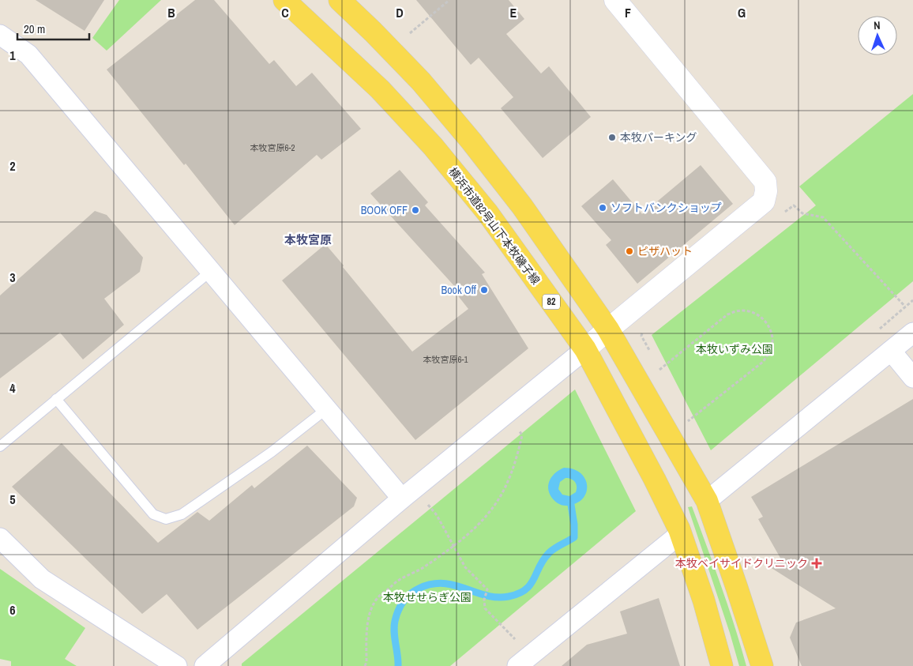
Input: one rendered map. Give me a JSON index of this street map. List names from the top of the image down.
{
  "streets": {
    "main road": ["横浜市道82号山下本牧磯子線", "82"]
  },
  "districts": ["本牧宮原"],
  "parks": ["本牧いずみ公園", "本牧せせらぎ公園"],
  "places": {
    "other": [
      "本牧パーキング",
      "ソフトバンクショップ",
      "BOOK OFF",
      "ピザハット",
      "Book Off"
    ],
    "health": ["本牧ベイサイドクリニック"]
  },
  "house_numbers": ["本牧宮原6-2", "本牧宮原6-1"],
  "scale_bar": "20 m",
  "north": "top",
  "grid": {
    "columns": [
      "B",
      "C",
      "D",
      "E",
      "F",
      "G"
    ],
    "rows": [
      "1",
      "2",
      "3",
      "4",
      "5",
      "6"
    ]
  }
}
